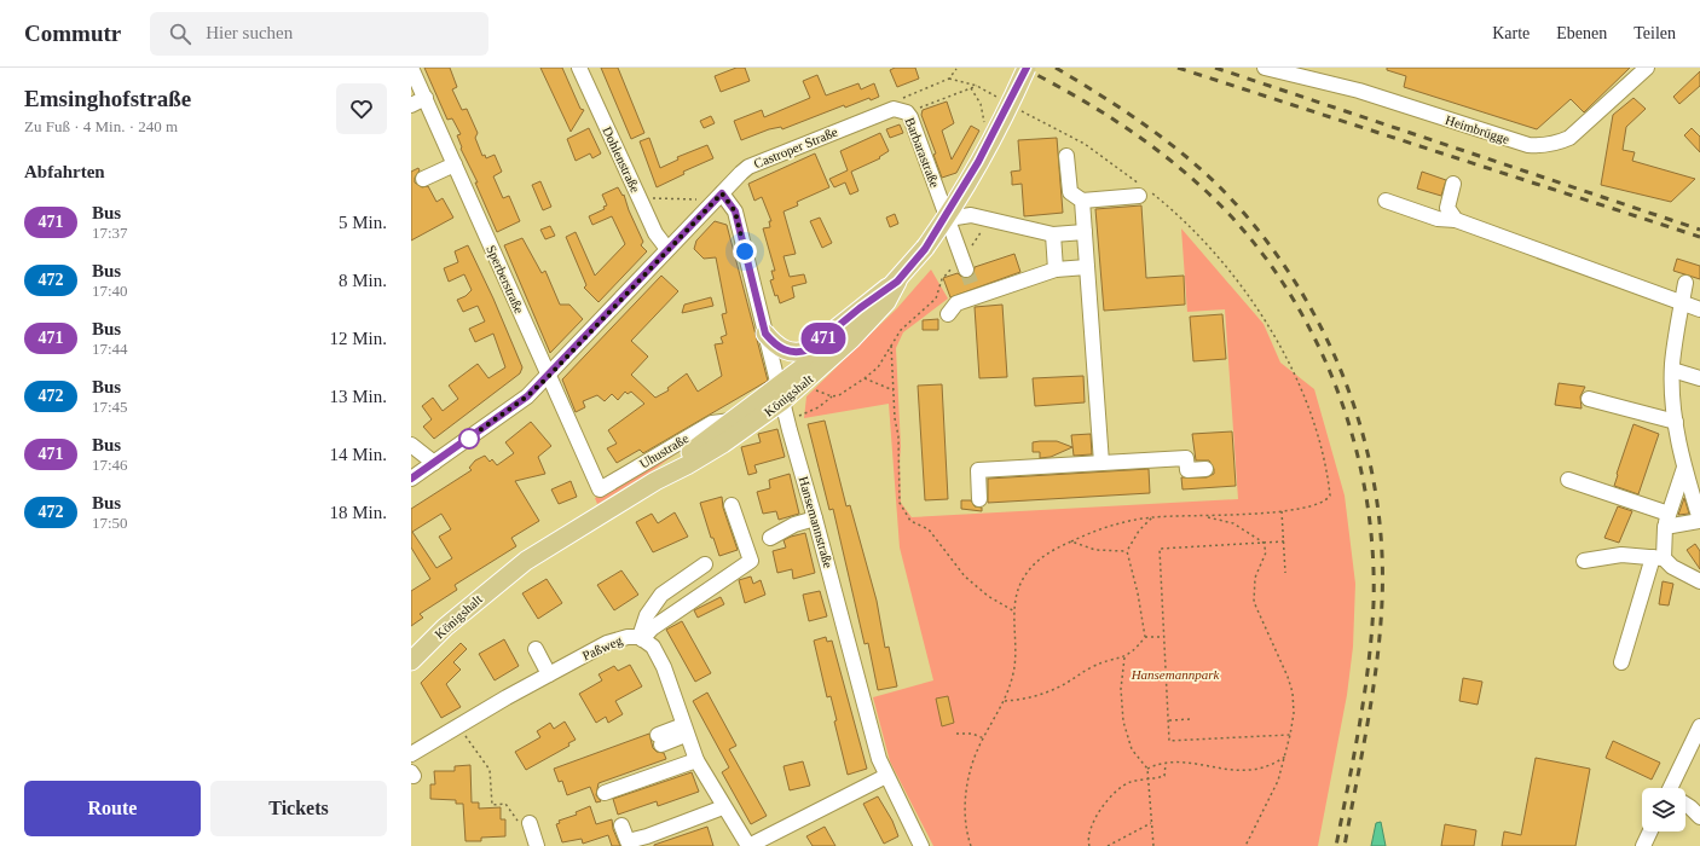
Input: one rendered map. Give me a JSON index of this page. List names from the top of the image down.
{
  "streets": {
    "main road": ["Königshalt"],
    "street": [
      "Heimbrügge",
      "Castroper Straße",
      "Barbarastraße",
      "Dohlenstraße",
      "Sperberstraße",
      "Uhustraße",
      "Hansemannstraße",
      "Paßweg"
    ]
  },
  "crossings": [
    ["Castroper Straße", "Barbarastraße"],
    ["Castroper Straße", "Dohlenstraße"],
    ["Castroper Straße", "Sperberstraße"],
    ["Castroper Straße", "Hansemannstraße"],
    ["Sperberstraße", "Uhustraße"],
    ["Königshalt", "Uhustraße"],
    ["Königshalt", "Hansemannstraße"]
  ],
  "parks": ["Hansemannpark"],
  "lines": ["bus line 471"],
  "page": {
    "header": "Commutr",
    "search": "Hier suchen",
    "nav": ["Karte", "Ebenen", "Teilen"],
    "heading": [
      ["Emsinghofstraße", "Zu Fuß · 4 Min. · 240 m"],
      "Abfahrten"
    ],
    "on_map": "471",
    "list": [
      {
        "mark": "471",
        "name": "Bus",
        "note": "17:37",
        "value": "5 Min."
      },
      {
        "mark": "472",
        "name": "Bus",
        "note": "17:40",
        "value": "8 Min."
      },
      {
        "mark": "471",
        "name": "Bus",
        "note": "17:44",
        "value": "12 Min."
      },
      {
        "mark": "472",
        "name": "Bus",
        "note": "17:45",
        "value": "13 Min."
      },
      {
        "mark": "471",
        "name": "Bus",
        "note": "17:46",
        "value": "14 Min."
      },
      {
        "mark": "472",
        "name": "Bus",
        "note": "17:50",
        "value": "18 Min."
      }
    ],
    "buttons": ["Route", "Tickets"]
  }
}
